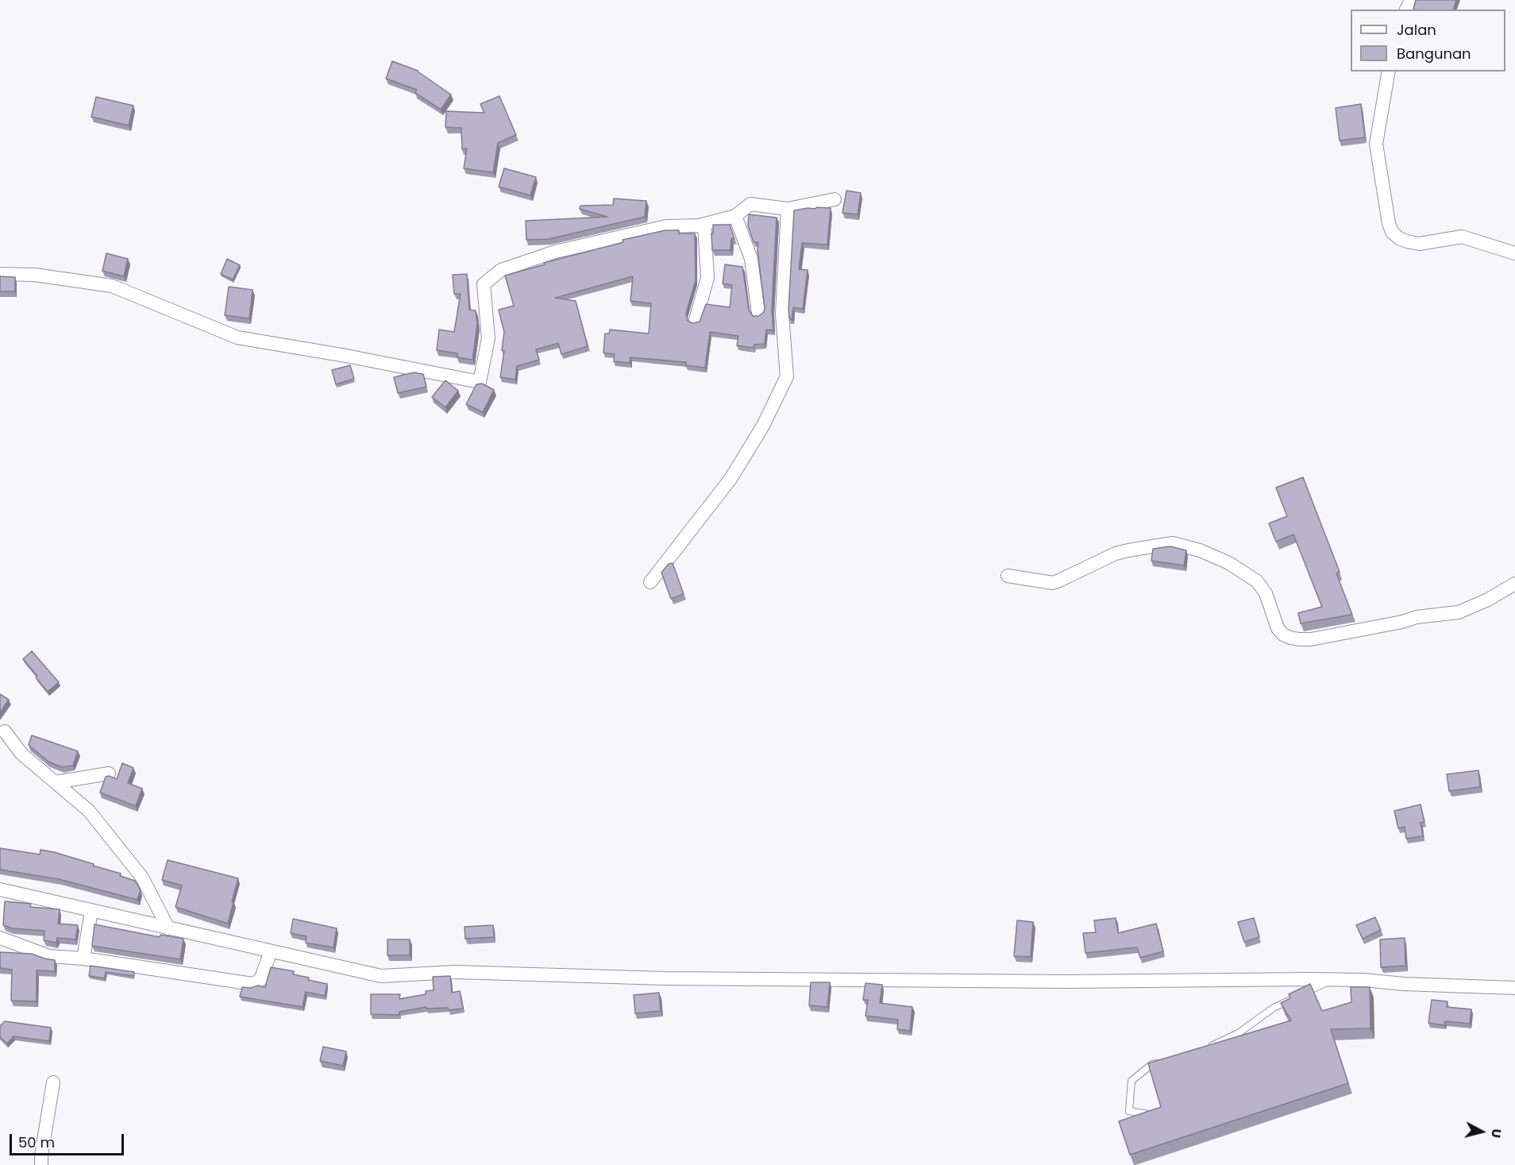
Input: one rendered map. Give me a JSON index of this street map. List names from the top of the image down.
{
  "legend": ["Jalan", "Bangunan"],
  "scale_bar": "50 m",
  "north": "right"
}
